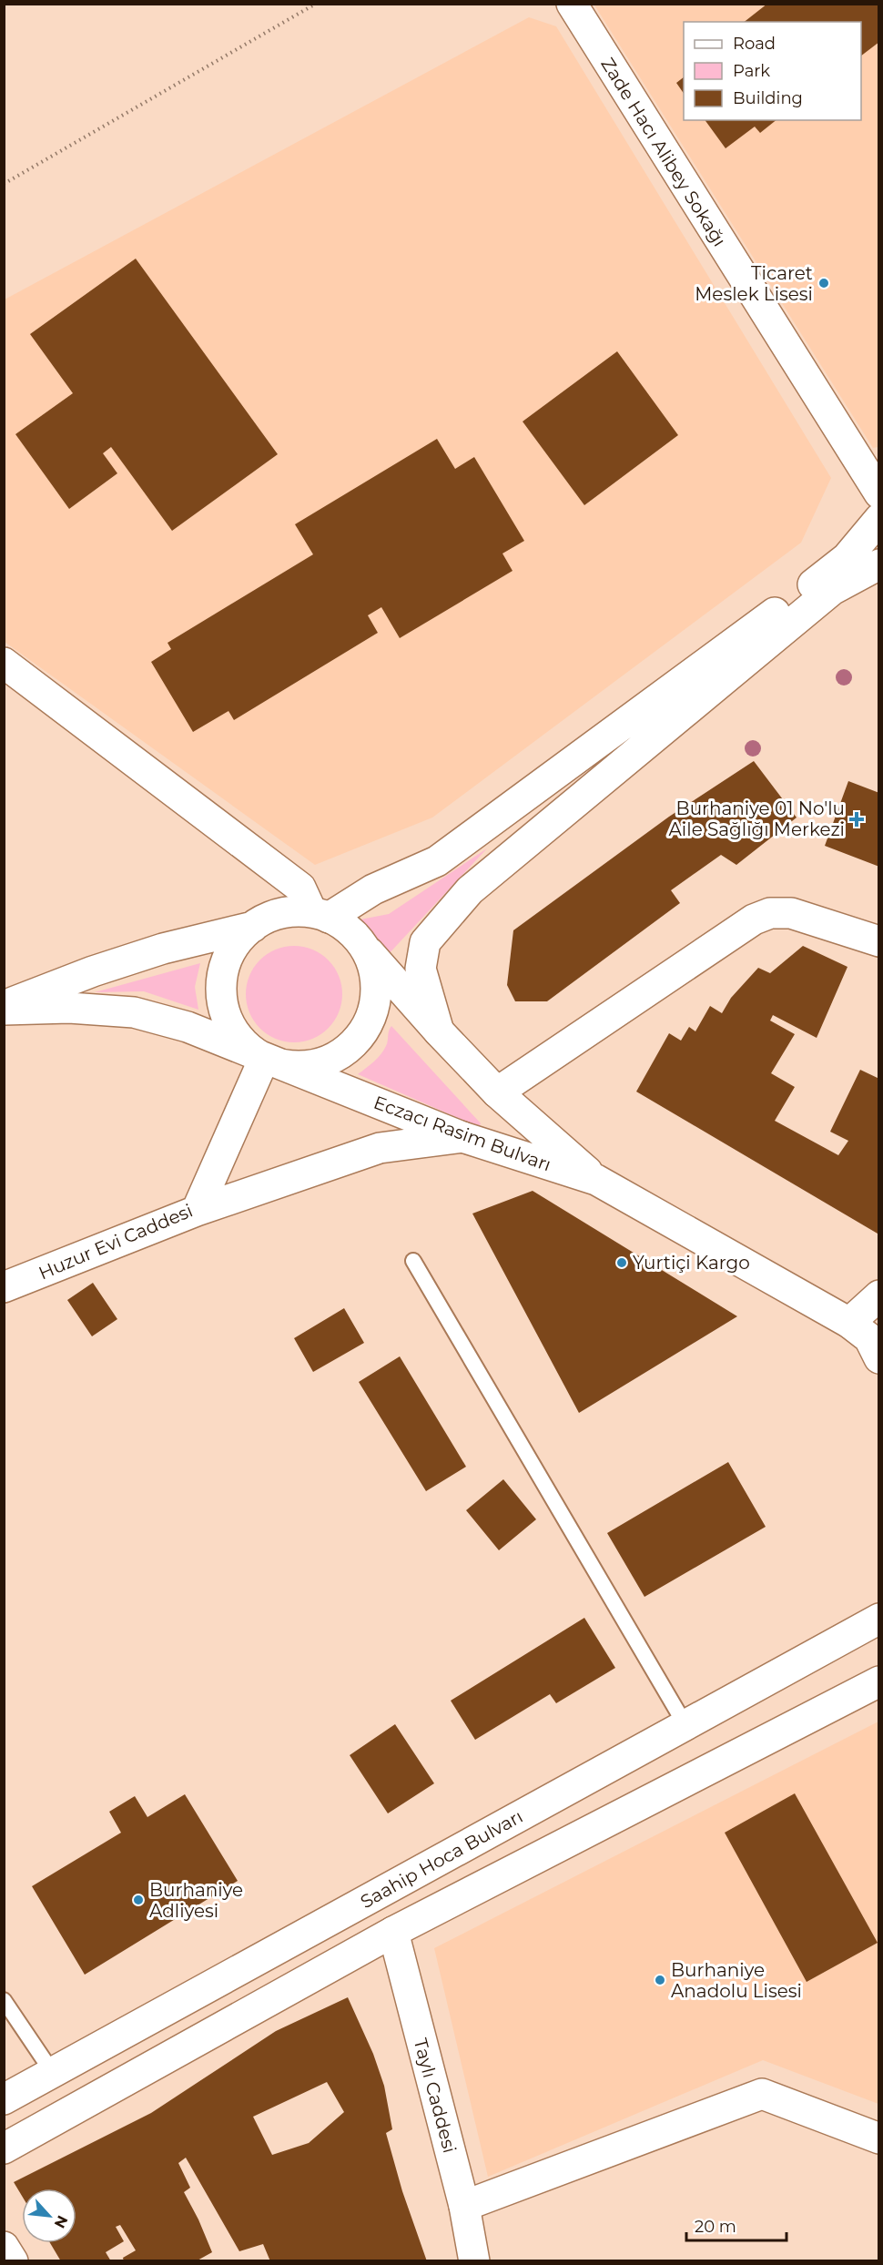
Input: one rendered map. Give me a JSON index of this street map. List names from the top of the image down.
{
  "streets": {
    "street": [
      "Zade Hacı Alibey Sokağı",
      "Eczacı Rasim Bulvarı",
      "Huzur Evi Caddesi",
      "Saahip Hoca Bulvarı",
      "Taylı Caddesi"
    ]
  },
  "crossings": [
    ["Eczacı Rasim Bulvarı", "Huzur Evi Caddesi"]
  ],
  "places": {
    "other": [
      "Ticaret Meslek Lisesi",
      "Yurtiçi Kargo",
      "Burhaniye Adliyesi",
      "Burhaniye Anadolu Lisesi"
    ],
    "health": ["Burhaniye 01 No'lu Aile Sağlığı Merkezi"]
  },
  "legend": ["Road", "Park", "Building"],
  "scale_bar": "20 m",
  "north": "bottom right"
}
